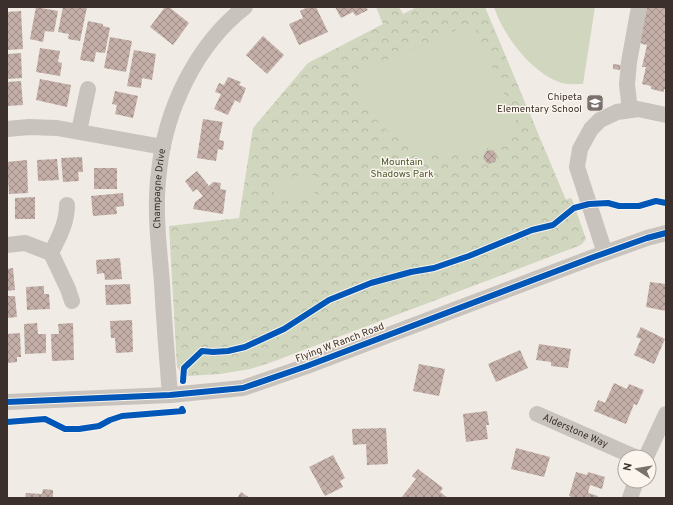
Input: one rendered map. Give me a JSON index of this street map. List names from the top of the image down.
{
  "streets": {
    "street": ["Champagne Drive", "Flying W Ranch Road", "Alderstone Way"]
  },
  "crossings": [
    ["Champagne Drive", "Flying W Ranch Road"]
  ],
  "parks": ["Mountain Shadows Park"],
  "places": {
    "school or university": ["Chipeta Elementary School"]
  },
  "north": "left"
}
